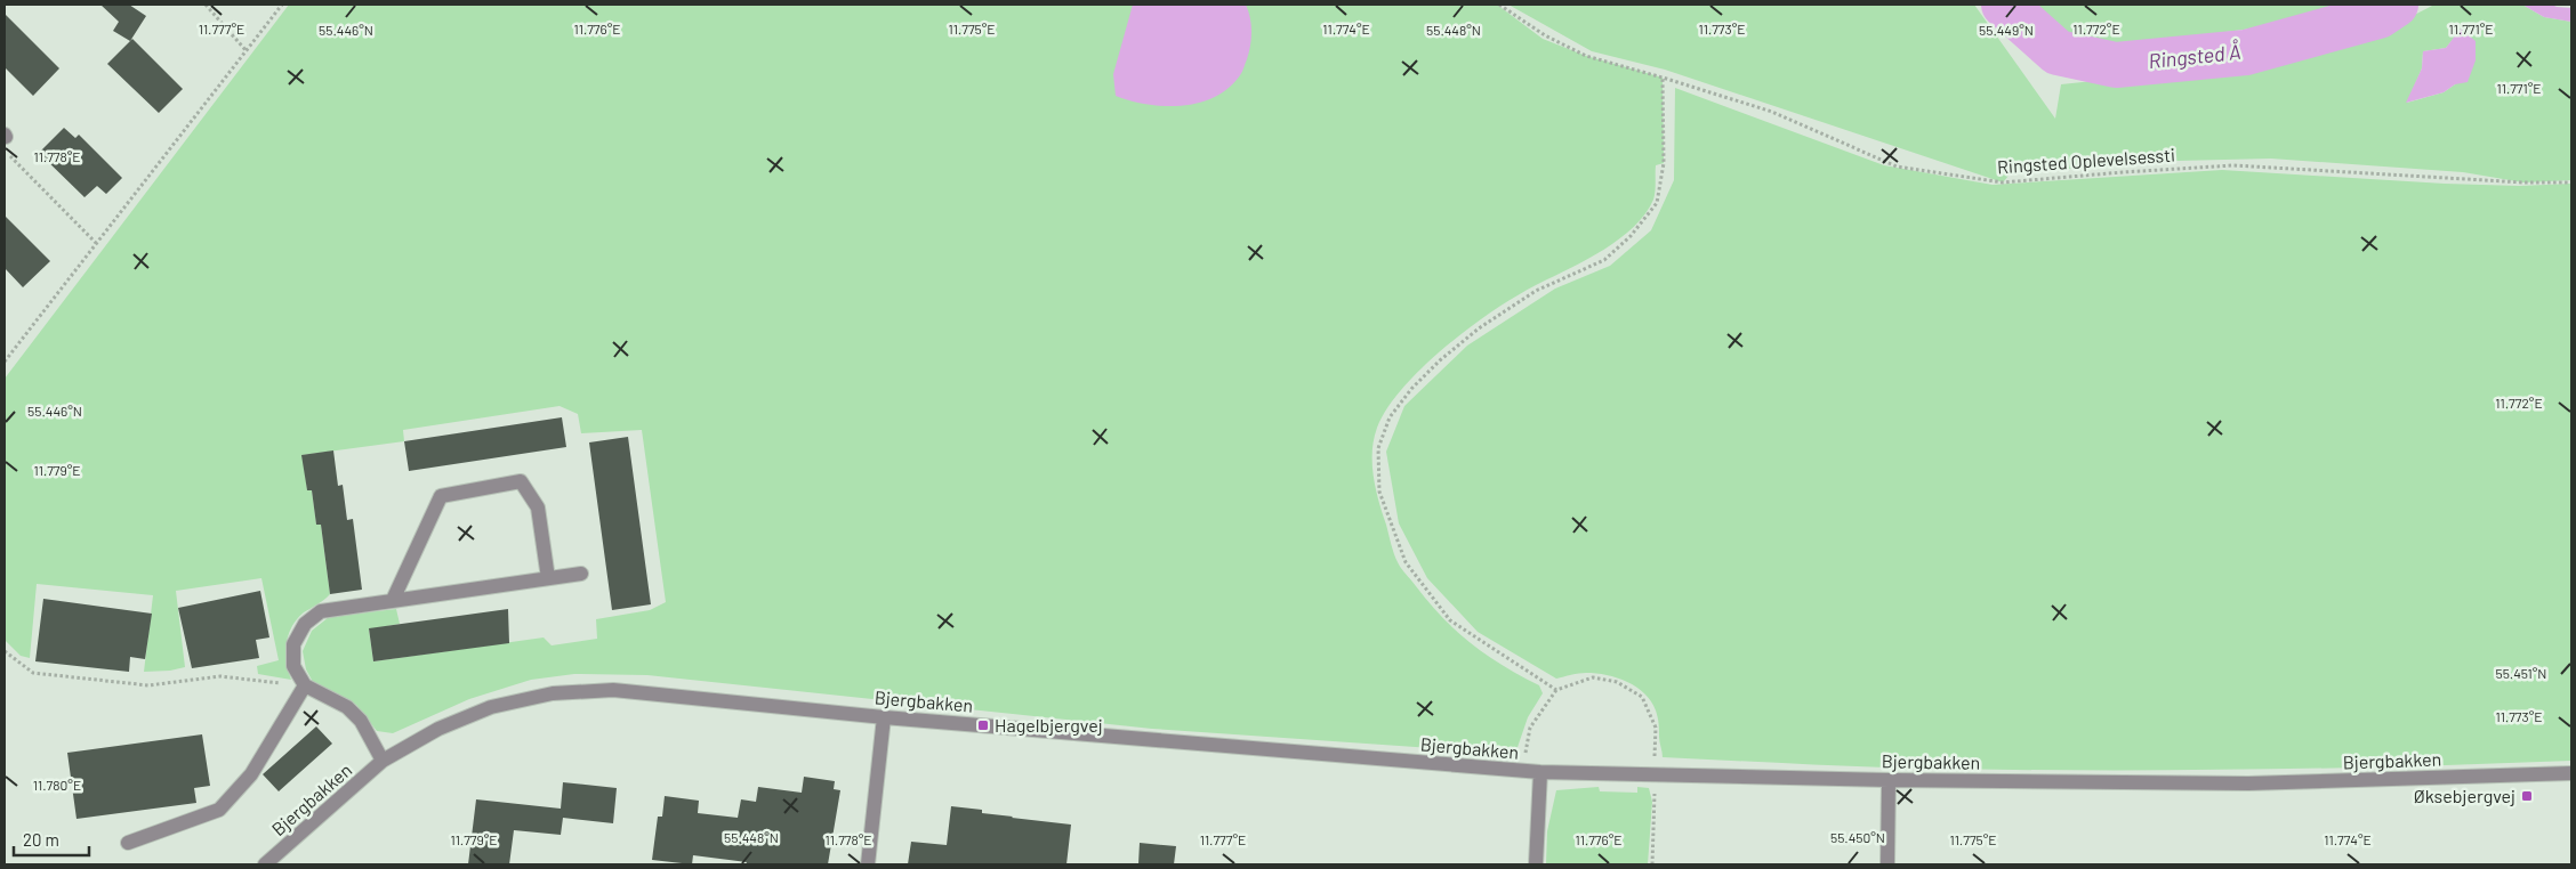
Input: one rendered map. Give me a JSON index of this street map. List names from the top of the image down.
{
  "streets": {
    "street": ["Bjergbakken"],
    "path": ["Ringsted Oplevelsessti"]
  },
  "water": ["Ringsted Å"],
  "places": {
    "transit": ["Hagelbjergvej", "Øksebjergvej"]
  },
  "scale_bar": "20 m",
  "coordinates": [
    "11.777°E",
    "11.776°E",
    "11.775°E",
    "11.772°E",
    "11.774°E",
    "11.773°E",
    "11.771°E",
    "55.446°N",
    "55.448°N",
    "55.449°N",
    "11.778°E",
    "11.779°E",
    "55.451°N",
    "11.780°E",
    "55.450°N"
  ]
}
